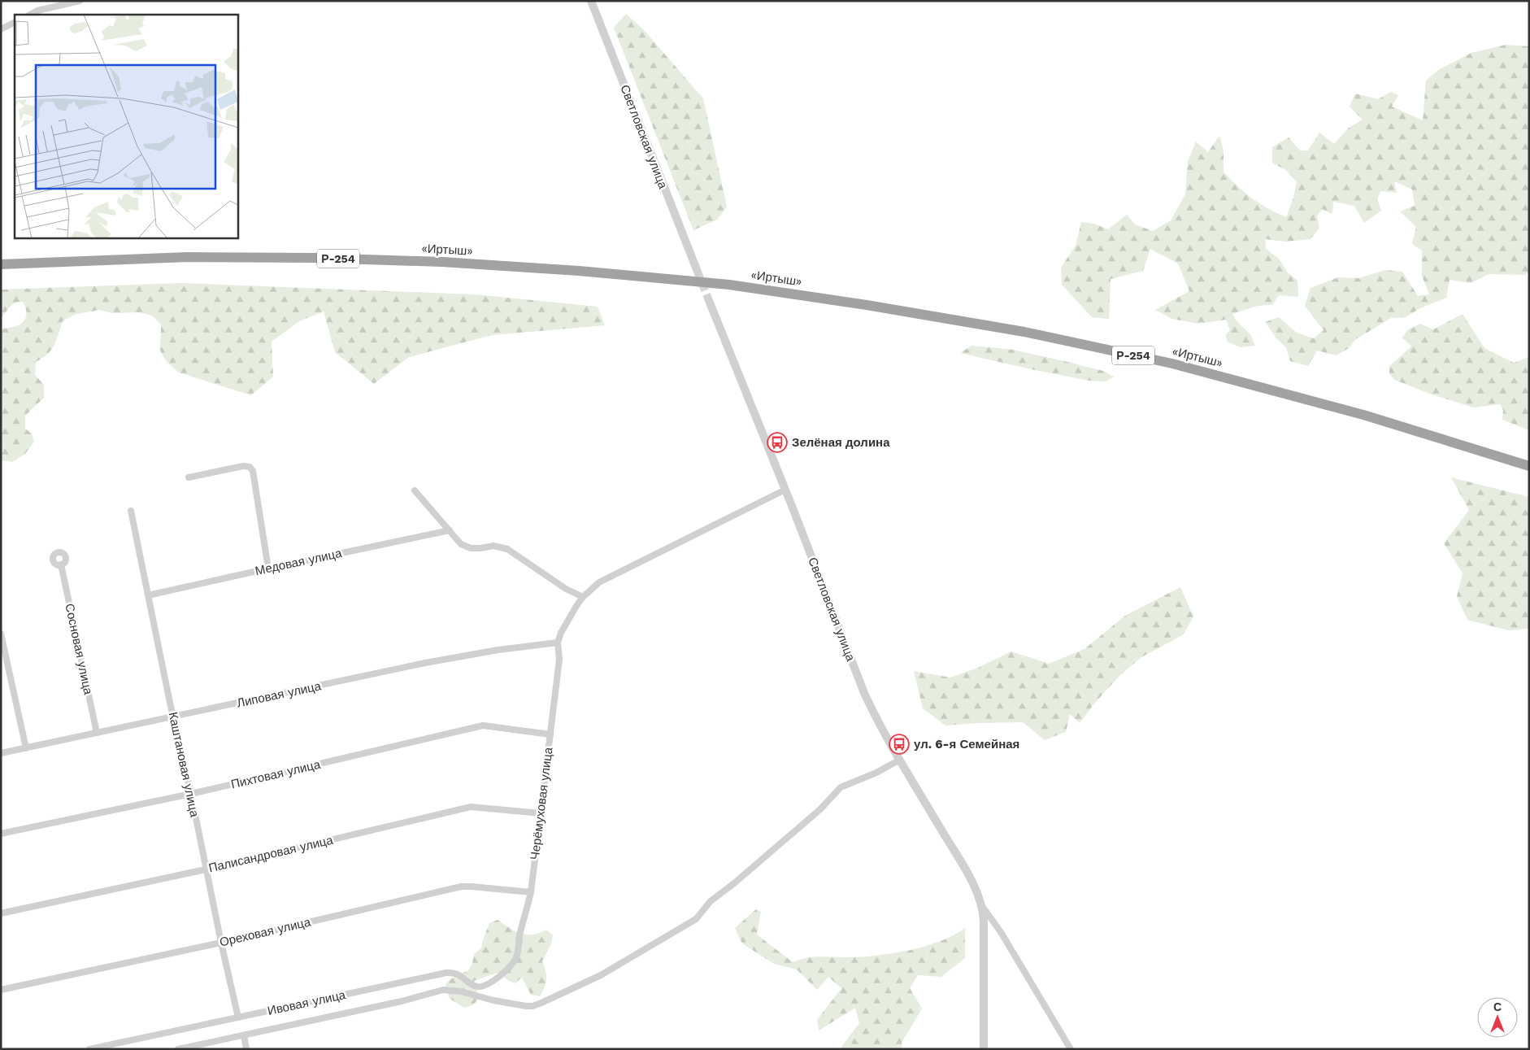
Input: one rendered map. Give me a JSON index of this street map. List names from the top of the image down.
{
  "streets": {
    "highway": ["«Иртыш»", "Р-254"],
    "street": [
      "Светловская улица",
      "Медовая улица",
      "Сосновая улица",
      "Липовая улица",
      "Каштановая улица",
      "Пихтовая улица",
      "Черёмуховая улица",
      "Палисандровая улица",
      "Ореховая улица",
      "Ивовая улица"
    ]
  },
  "crossings": [
    ["Светловская улица", "Ивовая улица"],
    ["Медовая улица", "Каштановая улица"],
    ["Сосновая улица", "Липовая улица"],
    ["Липовая улица", "Каштановая улица"],
    ["Липовая улица", "Черёмуховая улица"],
    ["Каштановая улица", "Пихтовая улица"],
    ["Каштановая улица", "Палисандровая улица"],
    ["Каштановая улица", "Ореховая улица"],
    ["Каштановая улица", "Ивовая улица"],
    ["Пихтовая улица", "Черёмуховая улица"],
    ["Черёмуховая улица", "Палисандровая улица"],
    ["Черёмуховая улица", "Ореховая улица"],
    ["Черёмуховая улица", "Ивовая улица"]
  ],
  "places": {
    "bus stop": ["Зелёная долина", "ул. 6-я Семейная"]
  },
  "north": "top"
}
